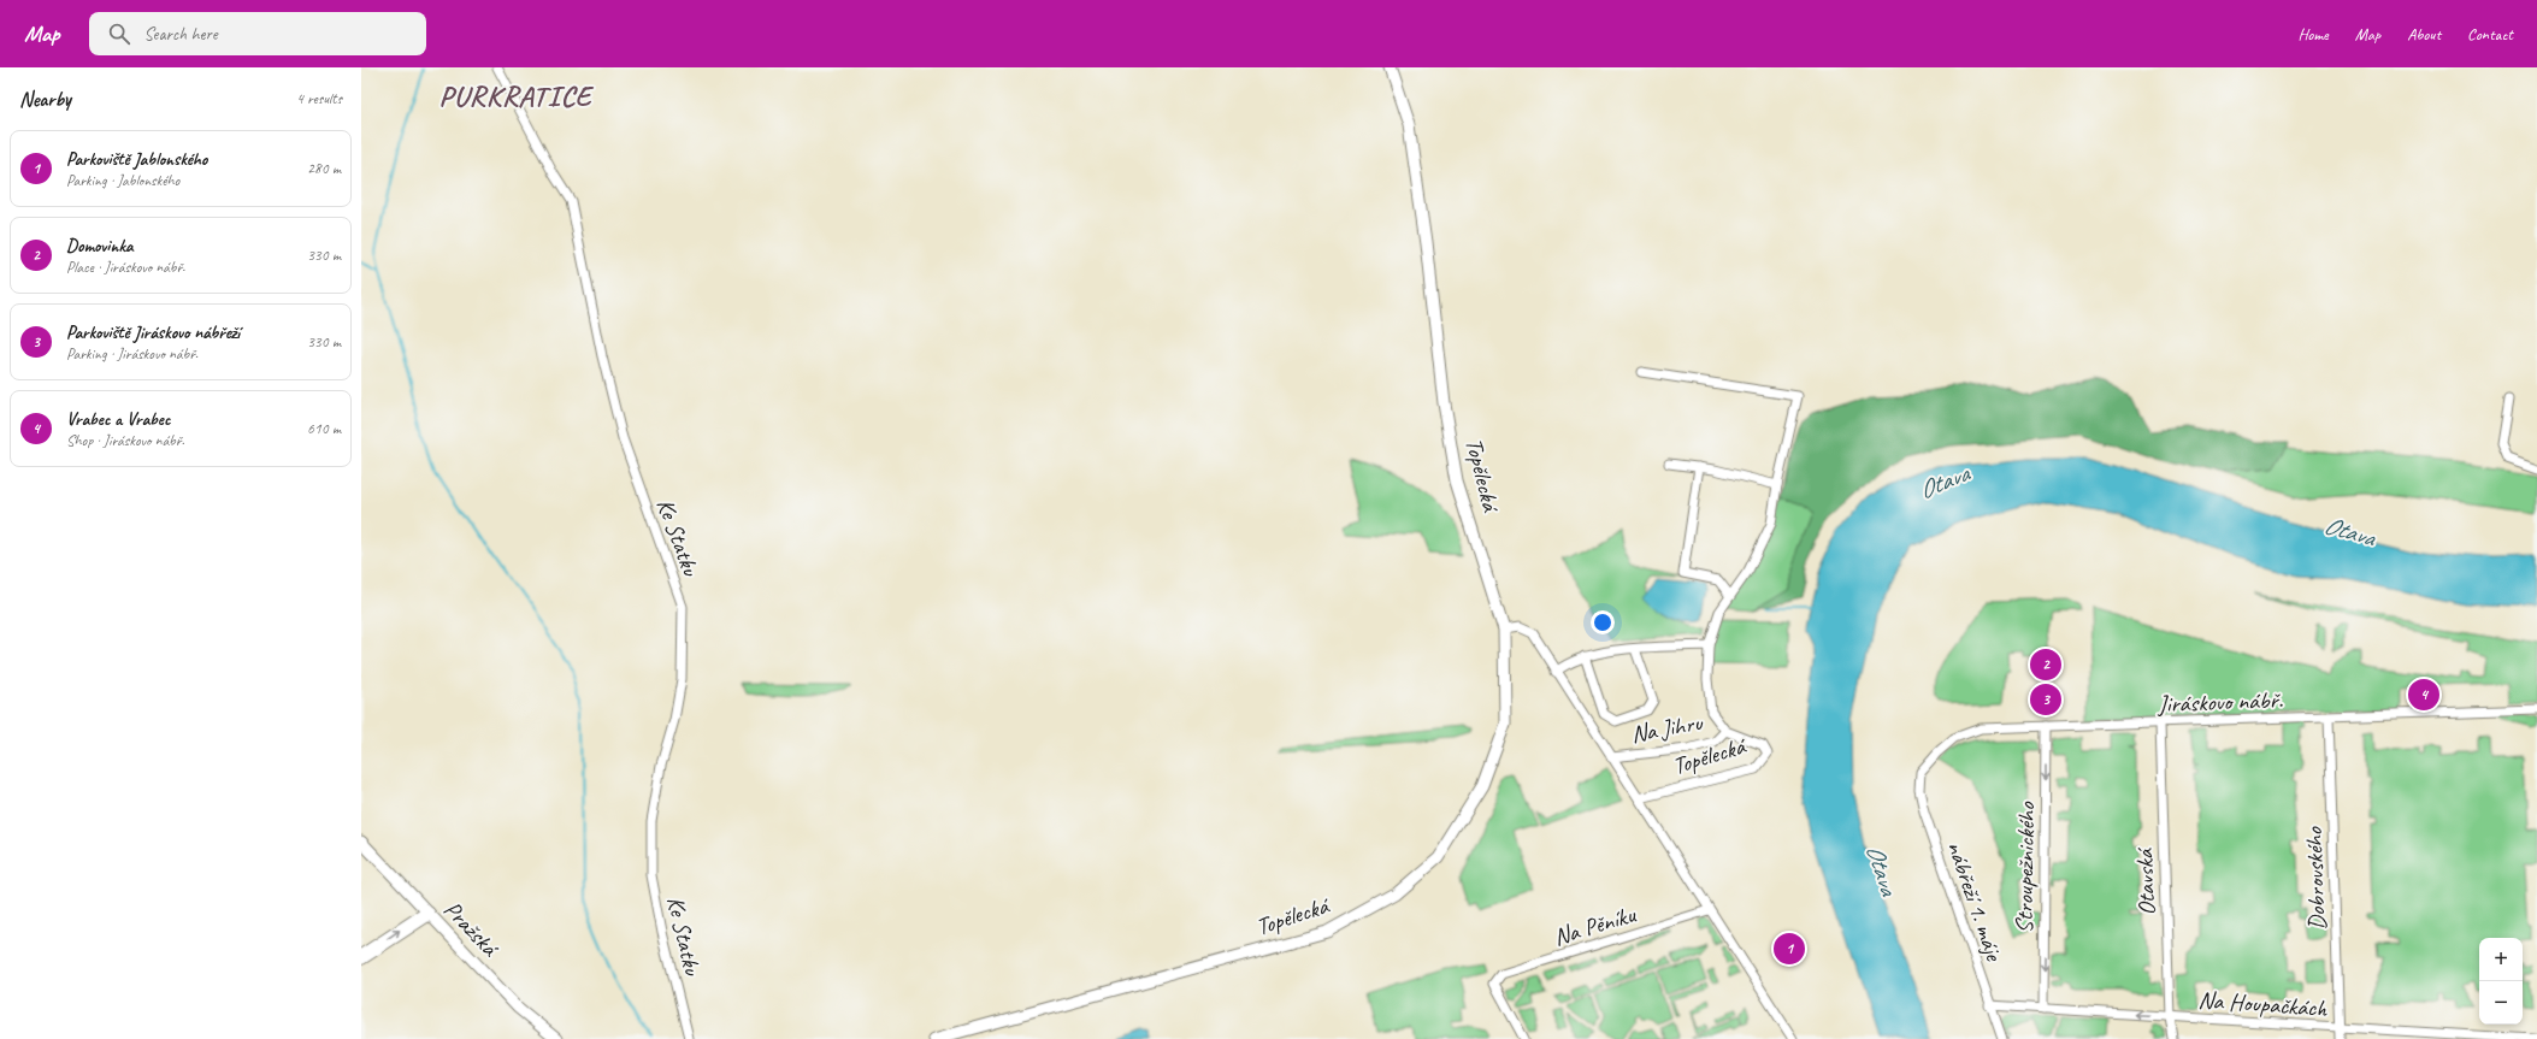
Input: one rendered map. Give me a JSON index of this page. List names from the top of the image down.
{
  "streets": {
    "street": [
      "Topělecká",
      "Ke Statku",
      "Jiráskovo nábř.",
      "Na Jihru",
      "Stroupežnického",
      "Dobrovského",
      "Otavská",
      "nábřeží 1. máje",
      "Na Pěníku",
      "Pražská",
      "Na Houpačkách"
    ]
  },
  "crossings": [
    ["Topělecká", "Na Jihru"],
    ["Jiráskovo nábř.", "Stroupežnického"],
    ["Jiráskovo nábř.", "Dobrovského"],
    ["Jiráskovo nábř.", "Otavská"],
    ["Jiráskovo nábř.", "nábřeží 1. máje"],
    ["Stroupežnického", "Na Houpačkách"],
    ["Dobrovského", "Na Houpačkách"],
    ["Otavská", "Na Houpačkách"],
    ["nábřeží 1. máje", "Na Houpačkách"]
  ],
  "one_way": ["Stroupežnického"],
  "districts": ["PURKRATICE"],
  "water": ["Otava"],
  "page": {
    "header": "Map",
    "search": "Search here",
    "nav": [
      "Home",
      "Map",
      "About",
      "Contact"
    ],
    "heading": ["Nearby", "4 results"],
    "list": [
      {
        "mark": "1",
        "name": "Parkoviště Jablonského",
        "note": "Parking · Jablonského",
        "value": "280 m"
      },
      {
        "mark": "2",
        "name": "Domovinka",
        "note": "Place · Jiráskovo nábř.",
        "value": "330 m"
      },
      {
        "mark": "3",
        "name": "Parkoviště Jiráskovo nábřeží",
        "note": "Parking · Jiráskovo nábř.",
        "value": "330 m"
      },
      {
        "mark": "4",
        "name": "Vrabec a Vrabec",
        "note": "Shop · Jiráskovo nábř.",
        "value": "610 m"
      }
    ],
    "pins": [
      "2",
      "4",
      "3",
      "1"
    ],
    "map_buttons": ["+", "−"]
  }
}
